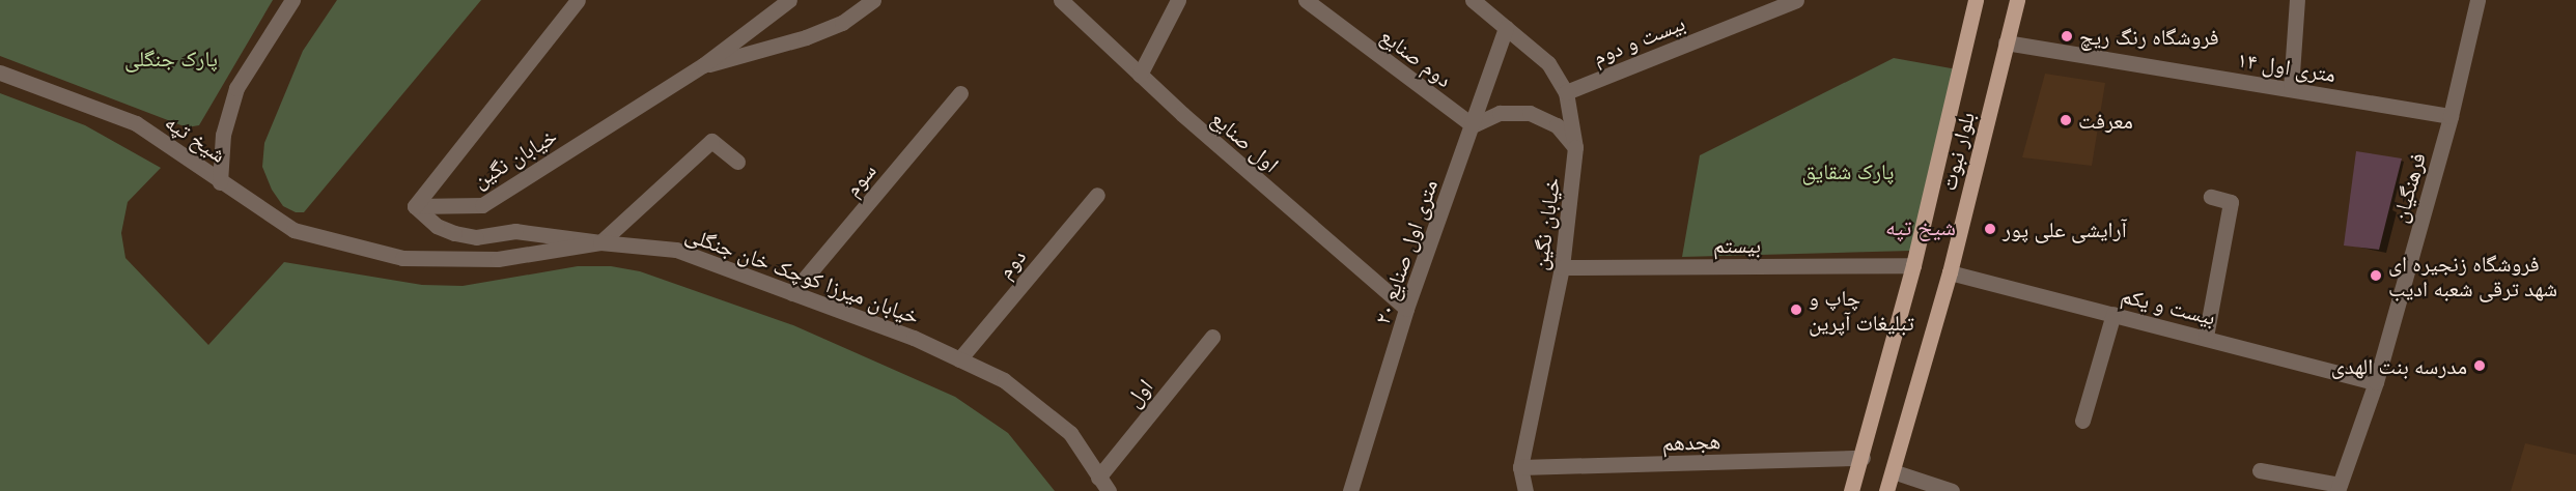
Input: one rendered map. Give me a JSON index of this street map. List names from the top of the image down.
{
  "streets": {
    "main road": ["بلوار نبوت"],
    "street": [
      "بیست و دوم",
      "دوم صنایع",
      "۱۴ متری اول",
      "شیخ تپه",
      "اول صنایع",
      "خیابان نگین",
      "سوم",
      "فرهنگیان",
      "بیستم",
      "۲۰ متری اول صنایع",
      "دوم",
      "خیابان میرزا کوچک خان جنگلی",
      "بیست و یکم",
      "اول",
      "هجدهم"
    ]
  },
  "crossings": [
    ["بیست و دوم", "خیابان نگین"],
    ["دوم صنایع", "۲۰ متری اول صنایع"],
    ["۱۴ متری اول", "بلوار نبوت"],
    ["۱۴ متری اول", "فرهنگیان"],
    ["شیخ تپه", "خیابان میرزا کوچک خان جنگلی"],
    ["اول صنایع", "۲۰ متری اول صنایع"],
    ["بلوار نبوت", "بیستم"],
    ["بلوار نبوت", "بیست و یکم"],
    ["بلوار نبوت", "هجدهم"],
    ["خیابان نگین", "بیستم"],
    ["خیابان نگین", "۲۰ متری اول صنایع"],
    ["خیابان نگین", "هجدهم"],
    ["سوم", "خیابان میرزا کوچک خان جنگلی"],
    ["فرهنگیان", "بیست و یکم"],
    ["دوم", "خیابان میرزا کوچک خان جنگلی"],
    ["خیابان میرزا کوچک خان جنگلی", "اول"]
  ],
  "districts": ["شیخ تپه"],
  "parks": ["پارک جنگلی", "پارک شقایق"],
  "places": [
    "فروشگاه رنگ ریچ",
    "معرفت",
    "آرایشی علی پور",
    "فروشگاه زنجیره ای شهد ترقی شعبه ادیب",
    "چاپ و تبلیغات آپرین",
    "مدرسه بنت الهدی"
  ]
}
